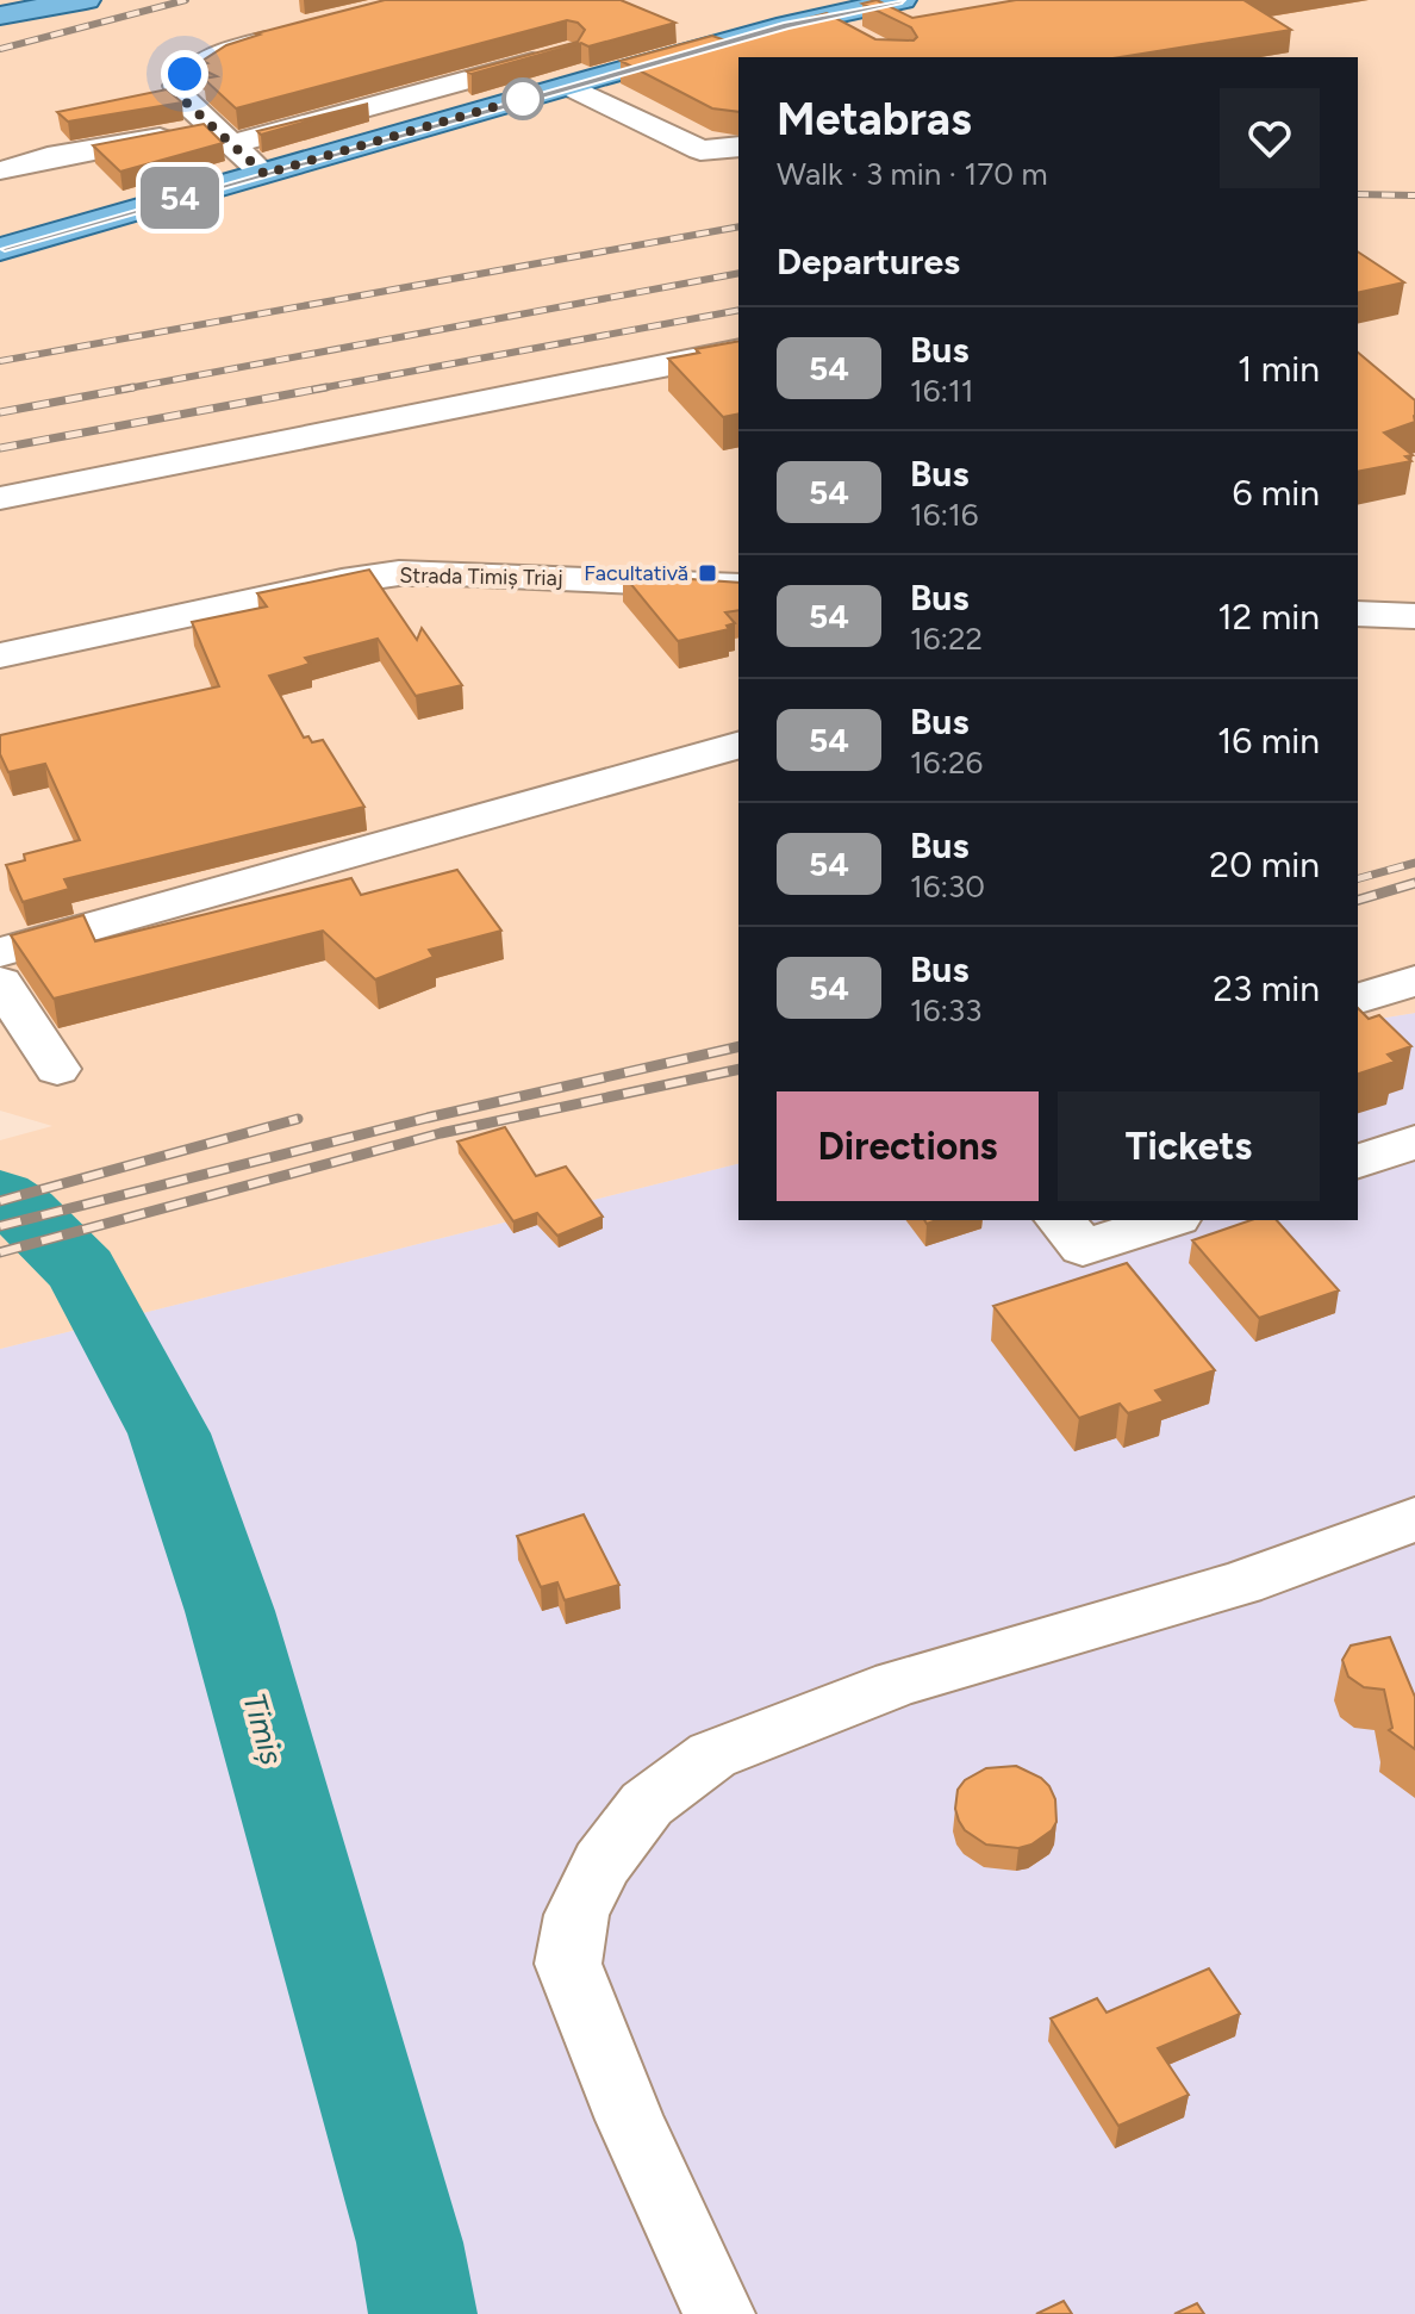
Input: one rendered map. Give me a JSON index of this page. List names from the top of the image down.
{
  "streets": {
    "street": ["Strada Timiș Triaj"]
  },
  "water": ["Timiș"],
  "places": {
    "transit": ["Facultativă"]
  },
  "lines": ["bus line 54"],
  "page": {
    "on_map": "54",
    "heading": [
      ["Metabras", "Walk · 3 min · 170 m"],
      "Departures"
    ],
    "list": [
      {
        "mark": "54",
        "name": "Bus",
        "note": "16:11",
        "value": "1 min"
      },
      {
        "mark": "54",
        "name": "Bus",
        "note": "16:16",
        "value": "6 min"
      },
      {
        "mark": "54",
        "name": "Bus",
        "note": "16:22",
        "value": "12 min"
      },
      {
        "mark": "54",
        "name": "Bus",
        "note": "16:26",
        "value": "16 min"
      },
      {
        "mark": "54",
        "name": "Bus",
        "note": "16:30",
        "value": "20 min"
      },
      {
        "mark": "54",
        "name": "Bus",
        "note": "16:33",
        "value": "23 min"
      }
    ],
    "buttons": ["Directions", "Tickets"]
  }
}
